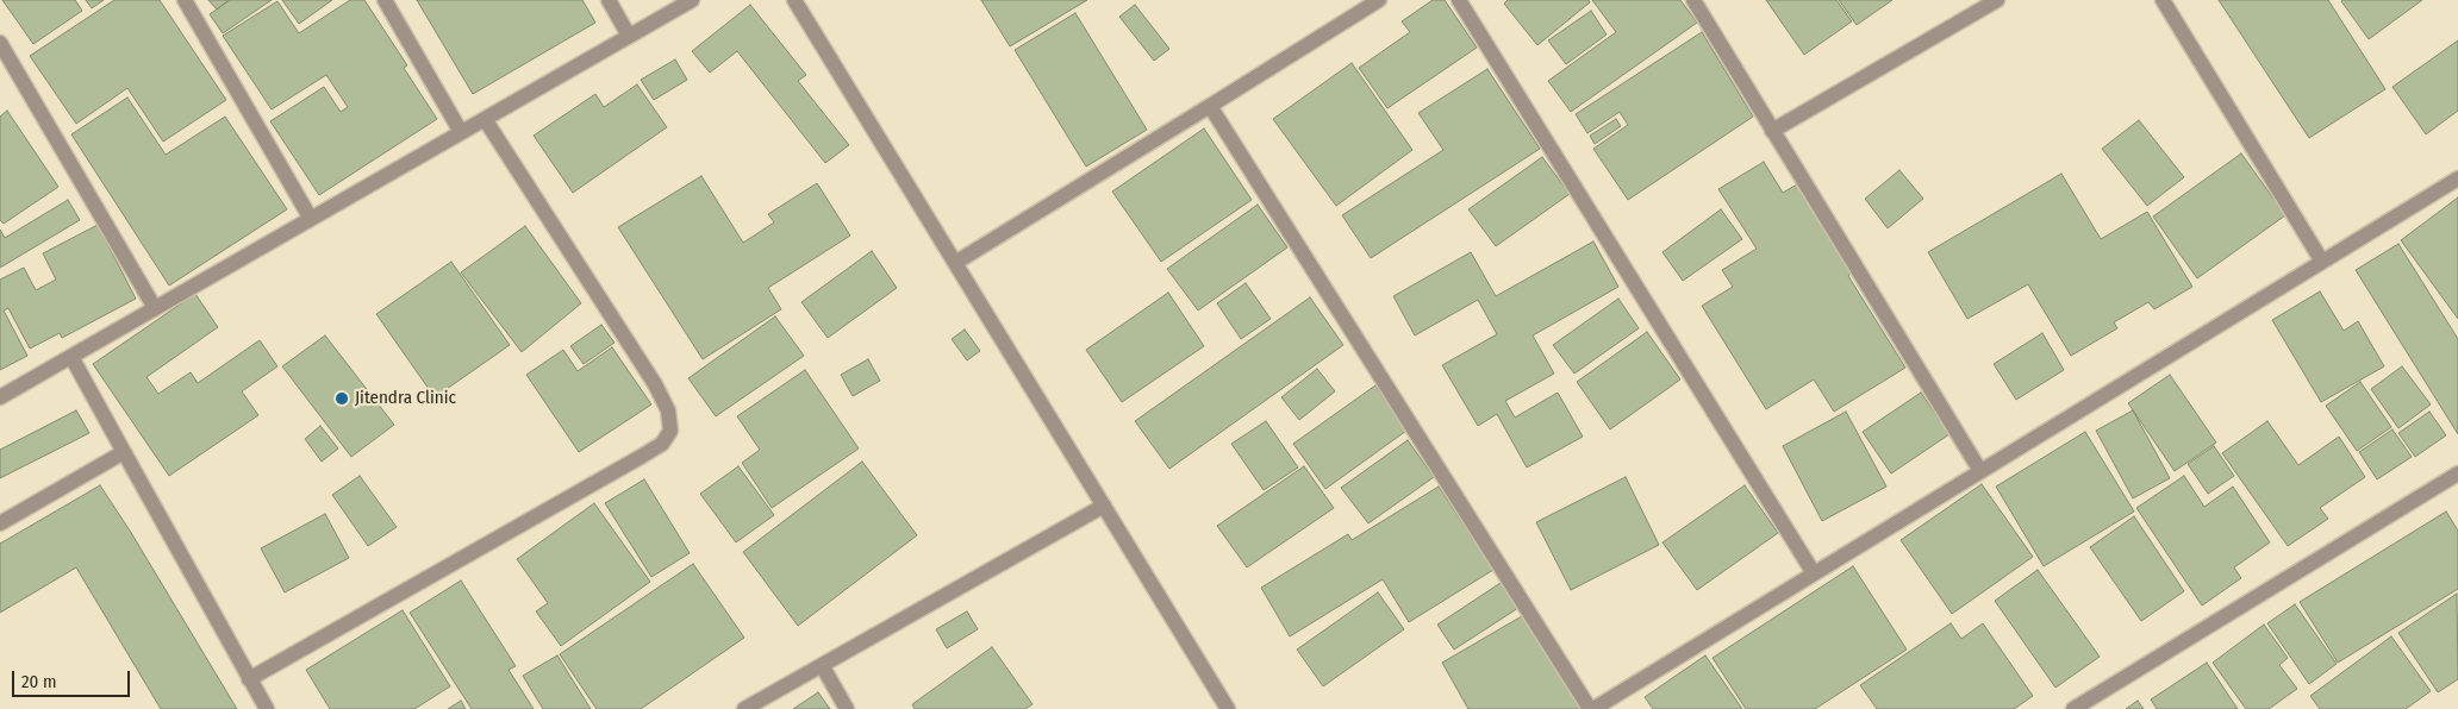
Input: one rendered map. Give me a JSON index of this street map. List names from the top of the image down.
{
  "places": ["Jitendra Clinic"],
  "scale_bar": "20 m"
}
